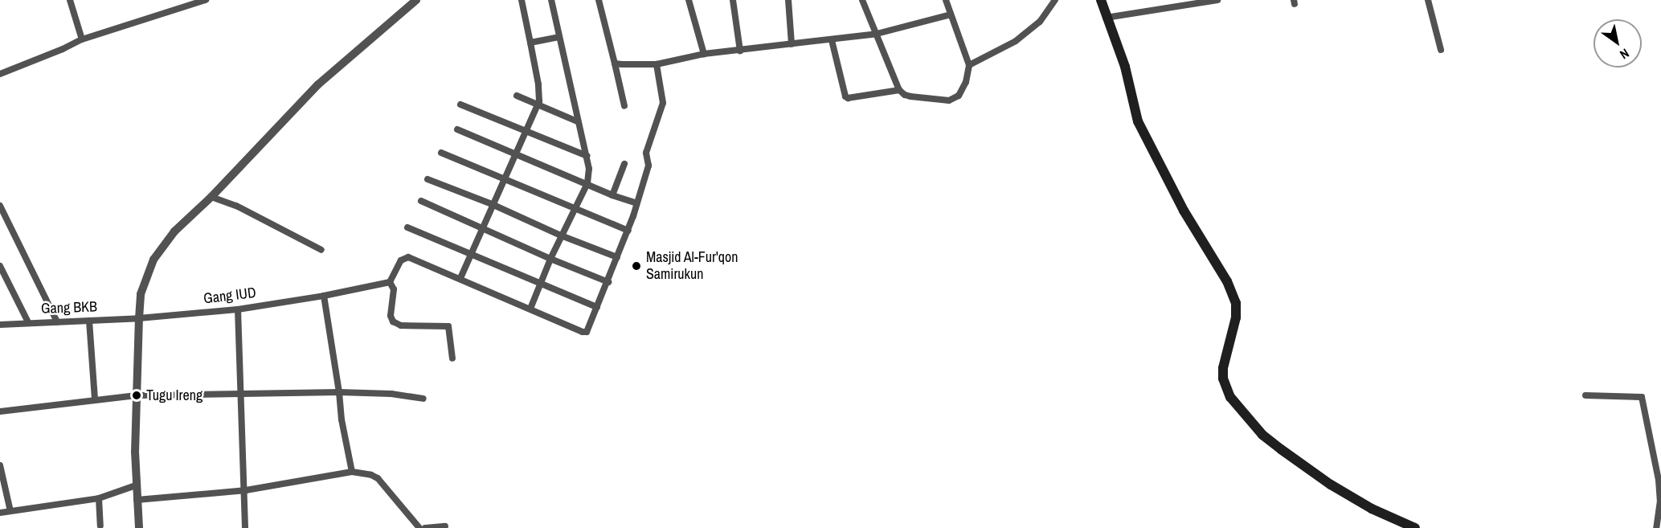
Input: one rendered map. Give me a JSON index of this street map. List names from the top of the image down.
{
  "streets": {
    "street": ["Gang IUD", "Gang BKB"]
  },
  "crossings": [
    ["Gang IUD", "Gang BKB"]
  ],
  "places": ["Masjid Al-Fur'qon Samirukun", "Tugu Ireng"],
  "north": "bottom right"
}
